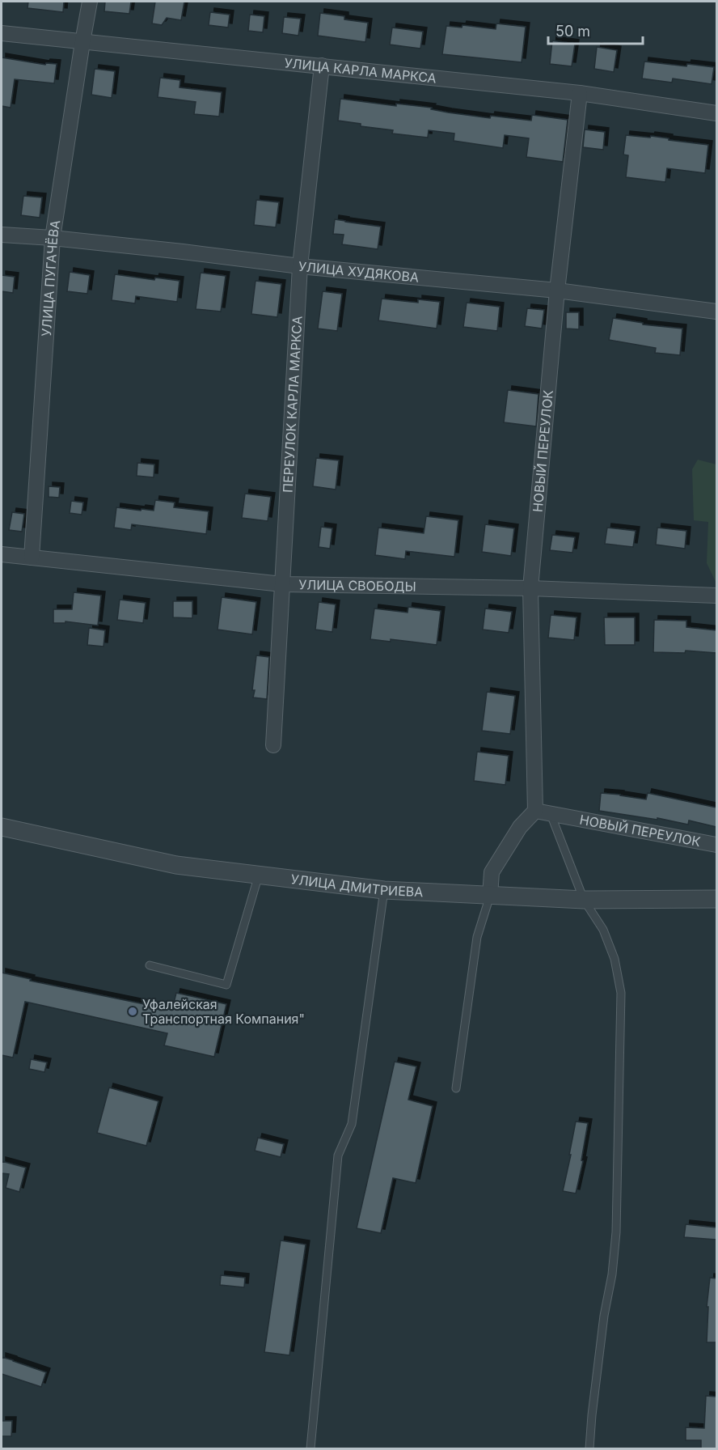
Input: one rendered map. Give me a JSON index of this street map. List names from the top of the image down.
{
  "streets": {
    "street": [
      "УЛИЦА КАРЛА МАРКСА",
      "УЛИЦА ХУДЯКОВА",
      "УЛИЦА ПУГАЧЁВА",
      "ПЕРЕУЛОК КАРЛА МАРКСА",
      "НОВЫЙ ПЕРЕУЛОК",
      "УЛИЦА СВОБОДЫ",
      "УЛИЦА ДМИТРИЕВА"
    ]
  },
  "crossings": [
    ["УЛИЦА КАРЛА МАРКСА", "УЛИЦА ПУГАЧЁВА"],
    ["УЛИЦА КАРЛА МАРКСА", "ПЕРЕУЛОК КАРЛА МАРКСА"],
    ["УЛИЦА КАРЛА МАРКСА", "НОВЫЙ ПЕРЕУЛОК"],
    ["УЛИЦА ХУДЯКОВА", "УЛИЦА ПУГАЧЁВА"],
    ["УЛИЦА ХУДЯКОВА", "ПЕРЕУЛОК КАРЛА МАРКСА"],
    ["УЛИЦА ХУДЯКОВА", "НОВЫЙ ПЕРЕУЛОК"],
    ["УЛИЦА ПУГАЧЁВА", "УЛИЦА СВОБОДЫ"],
    ["ПЕРЕУЛОК КАРЛА МАРКСА", "УЛИЦА СВОБОДЫ"],
    ["НОВЫЙ ПЕРЕУЛОК", "УЛИЦА СВОБОДЫ"]
  ],
  "places": ["Уфалейская Транспортная Компания\""],
  "scale_bar": "50 m"
}
